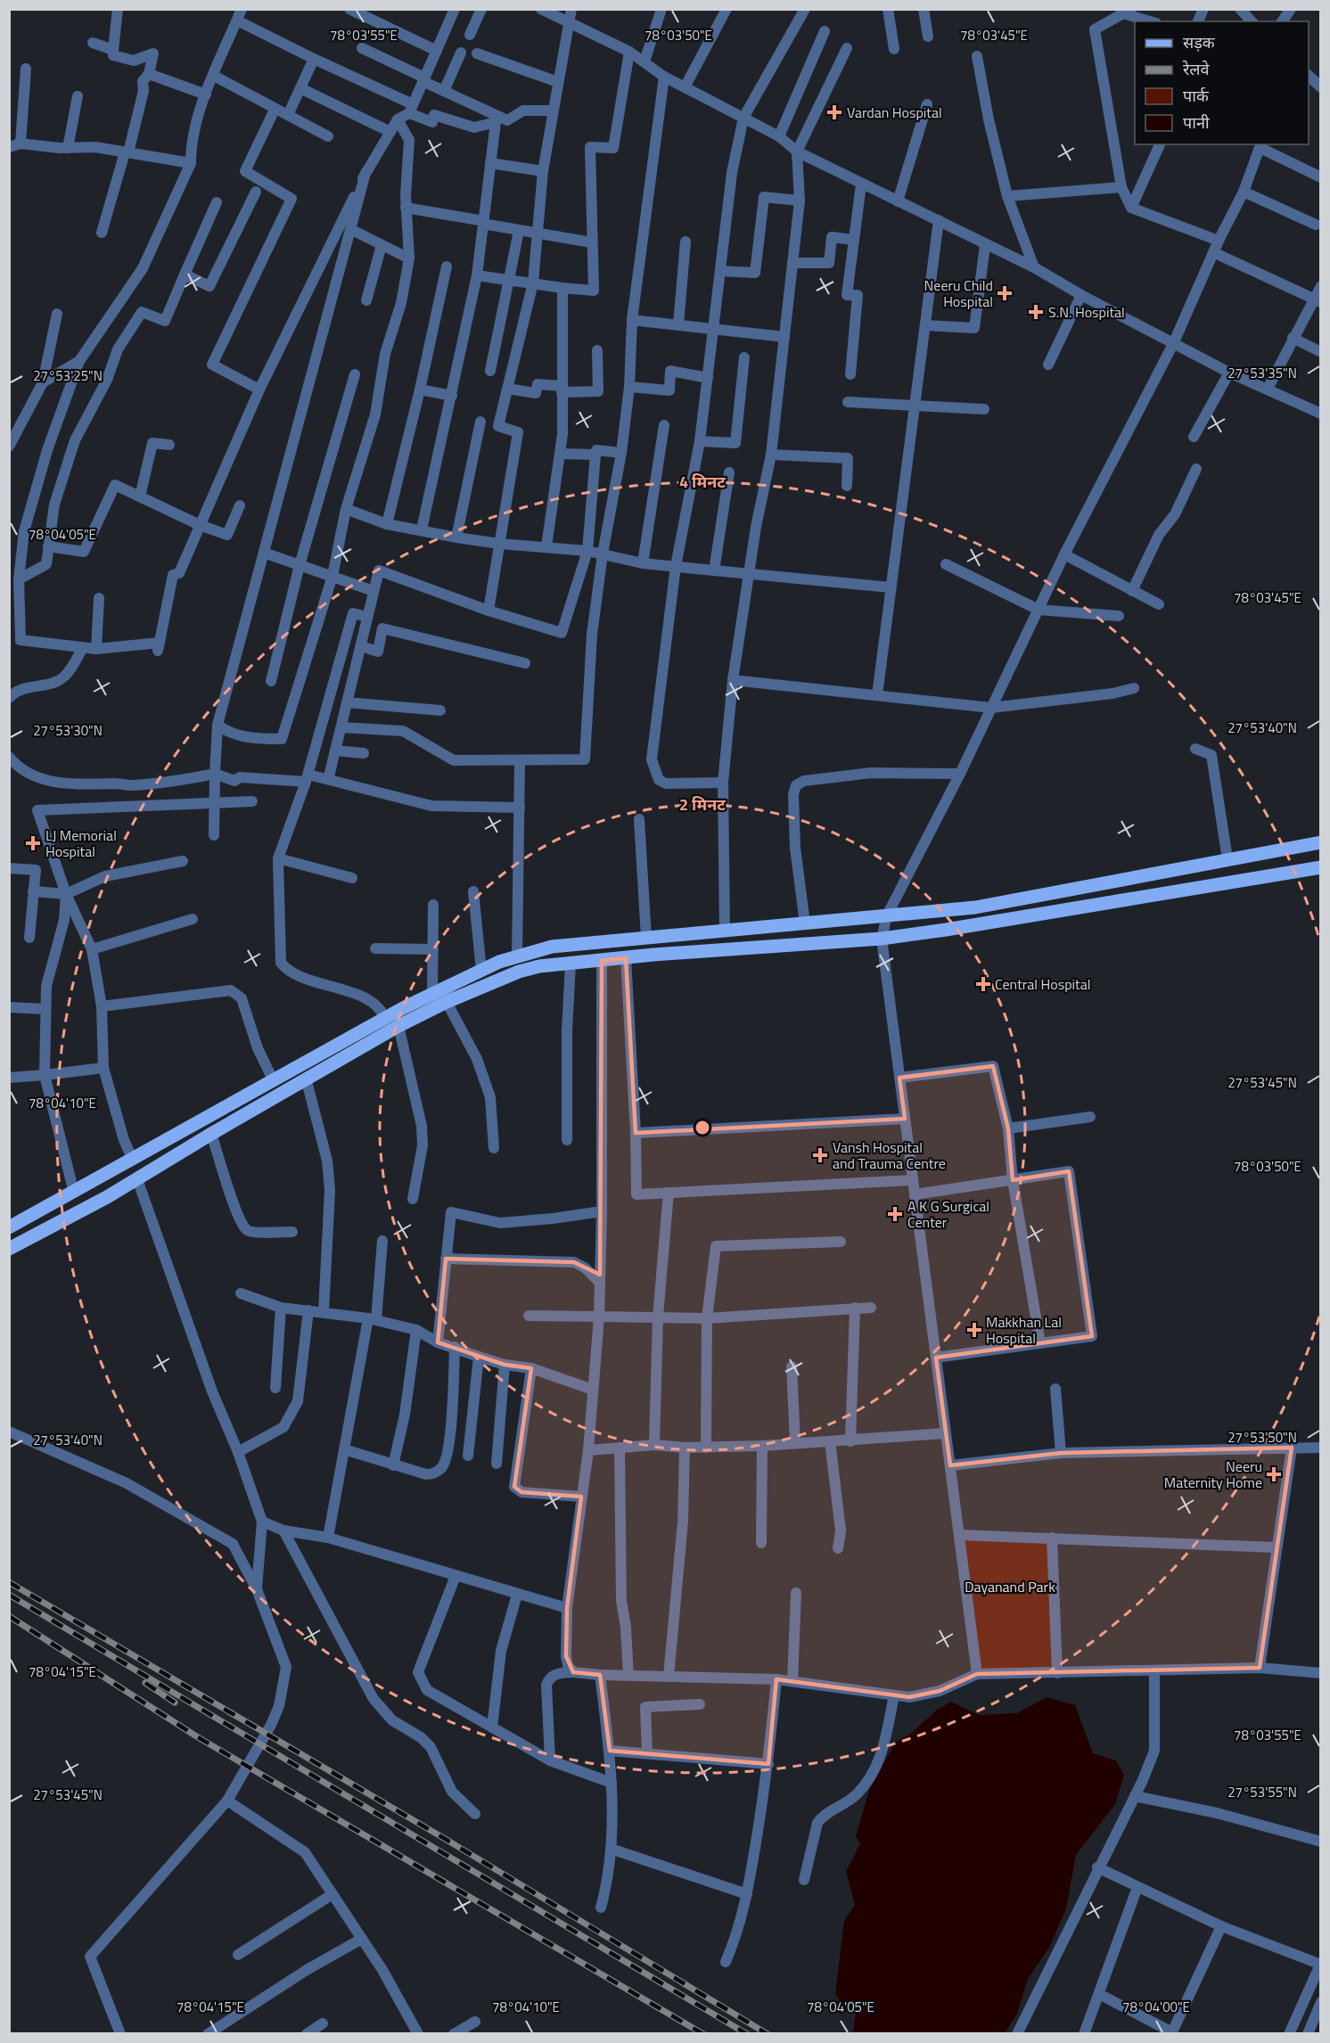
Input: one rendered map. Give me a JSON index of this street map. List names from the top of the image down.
{
  "parks": ["Dayanand Park"],
  "places": {
    "health": [
      "Vardan Hospital",
      "Neeru Child Hospital",
      "S.N. Hospital",
      "LJ Memorial Hospital",
      "Central Hospital",
      "Vansh Hospital and Trauma Centre",
      "A K G Surgical Center",
      "Makkhan Lal Hospital",
      "Neeru Maternity Home"
    ]
  },
  "legend": [
    "सड़क",
    "रेलवे",
    "पार्क",
    "पानी"
  ],
  "coordinates": [
    "78°03'55\"E",
    "78°03'50\"E",
    "78°03'45\"E",
    "27°53'35\"N",
    "27°53'25\"N",
    "78°04'05\"E",
    "27°53'40\"N",
    "27°53'30\"N",
    "27°53'45\"N",
    "78°04'10\"E",
    "27°53'50\"N",
    "78°04'15\"E",
    "27°53'55\"N",
    "78°04'00\"E"
  ],
  "rings": ["4 मिनट", "2 मिनट"]
}
